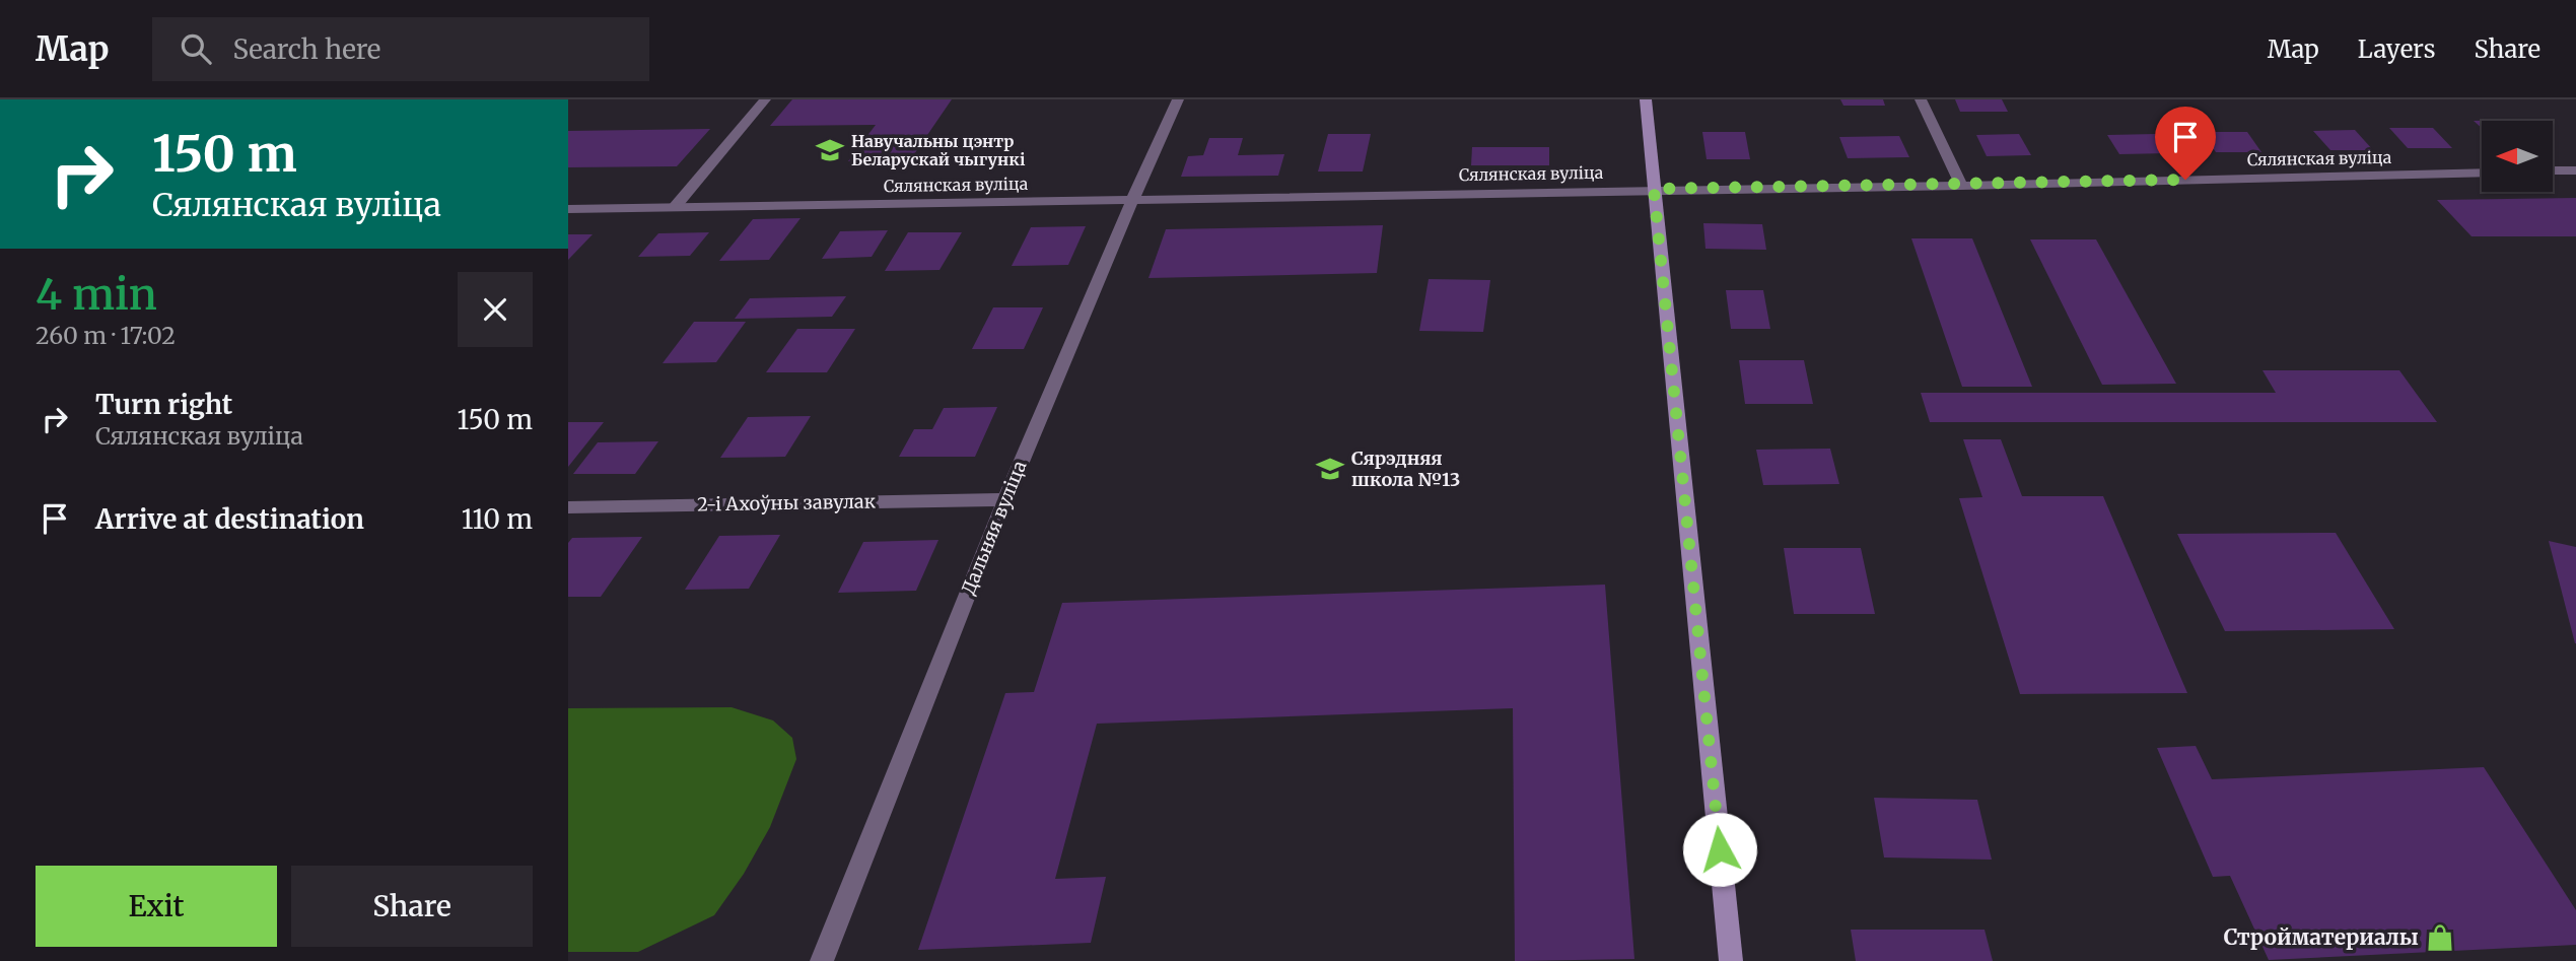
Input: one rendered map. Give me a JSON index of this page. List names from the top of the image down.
{
  "streets": {
    "street": ["Сялянская вуліца", "2-і Ахоўны завулак", "Дальняя вуліца"]
  },
  "crossings": [
    ["Сялянская вуліца", "Дальняя вуліца"],
    ["2-і Ахоўны завулак", "Дальняя вуліца"]
  ],
  "places": {
    "school or university": ["Навучальны цэнтр Беларускай чыгункі", "Сярэдняя школа №13"],
    "shop": ["Стройматериалы"]
  },
  "north": "left",
  "page": {
    "header": "Map",
    "search": "Search here",
    "nav": ["Map", "Layers", "Share"],
    "turn": ["150 m", "Сялянская вуліца"],
    "heading": ["4 min", "260 m · 17:02"],
    "list": [
      {
        "name": "Turn right",
        "note": "Сялянская вуліца",
        "value": "150 m"
      },
      {
        "name": "Arrive at destination",
        "value": "110 m"
      }
    ],
    "buttons": ["Exit", "Share"]
  }
}
